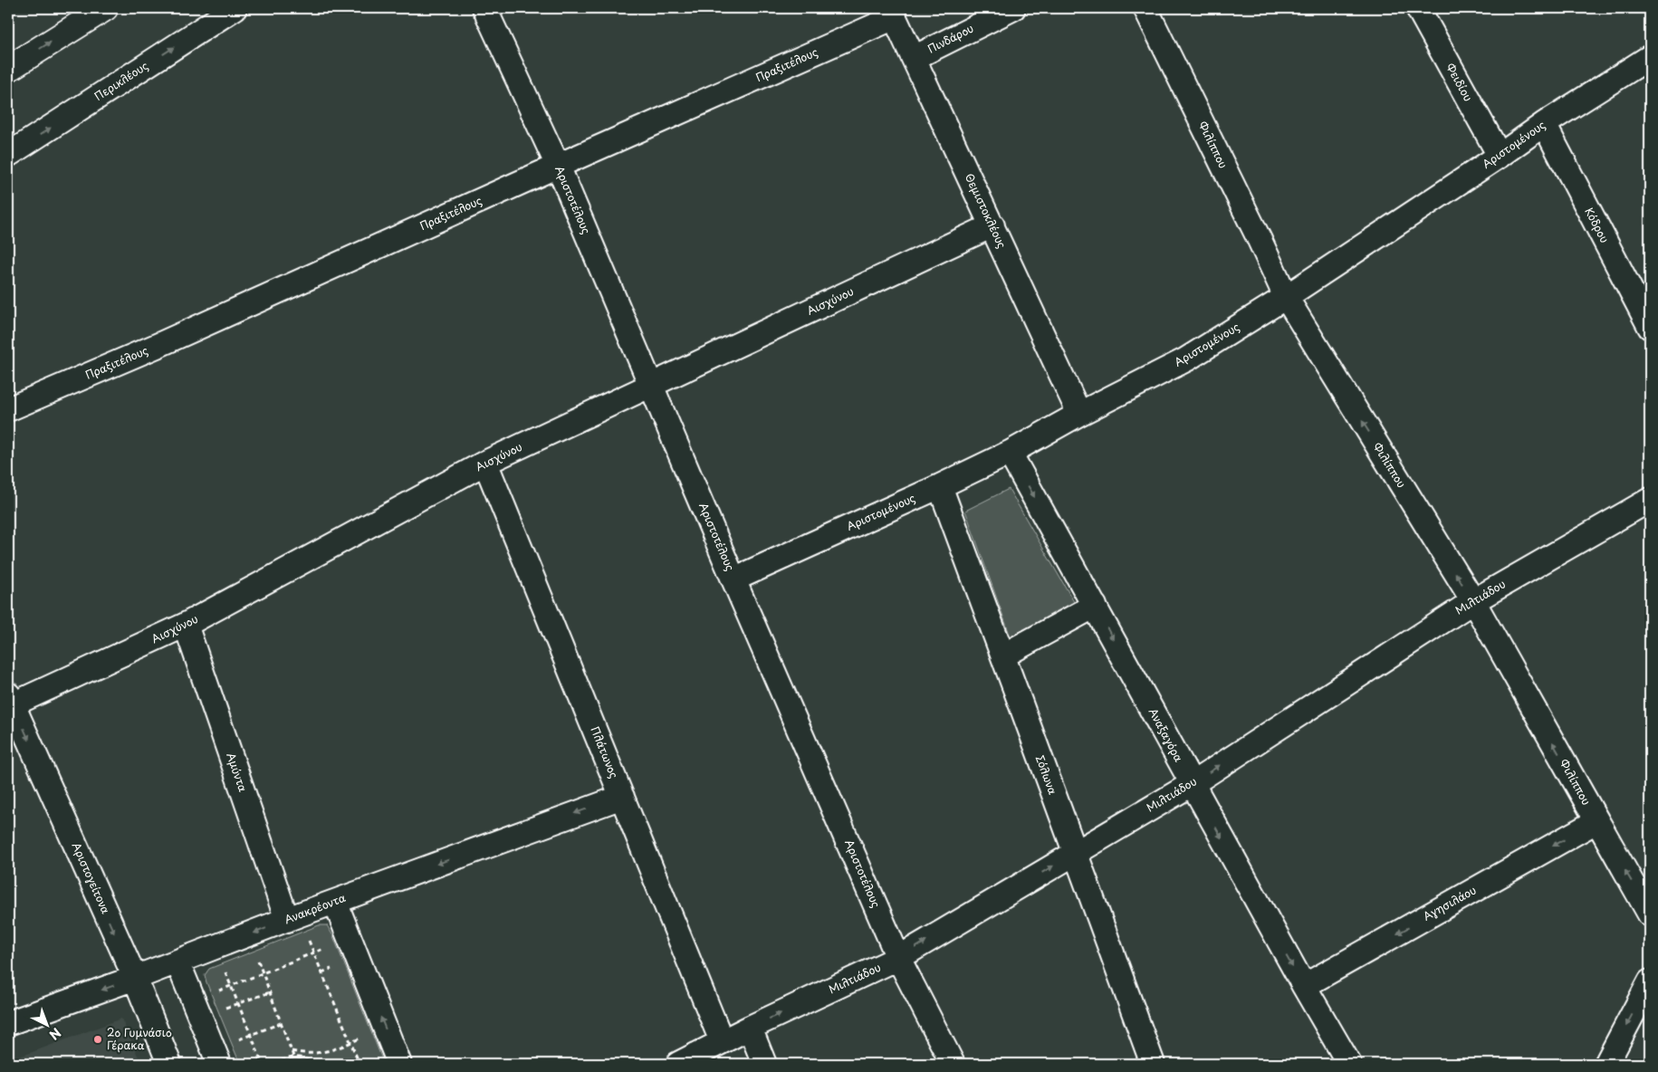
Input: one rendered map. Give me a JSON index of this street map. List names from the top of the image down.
{
  "streets": {
    "street": [
      "Πινδάρου",
      "Πραξιτέλους",
      "Περικλέους",
      "Φειδίου",
      "Φιλίππου",
      "Αριστομένους",
      "Αριστοτέλους",
      "Θεμιστοκλέους",
      "Κόδρου",
      "Αισχύνου",
      "Μιλτιάδου",
      "Αναξαγόρα",
      "Πλάτωνος",
      "Αμύντα",
      "Σόλωνα",
      "Αριστογείτονα",
      "Αγησιλάου",
      "Ανακρέοντα"
    ]
  },
  "crossings": [
    ["Πινδάρου", "Θεμιστοκλέους"],
    ["Πραξιτέλους", "Αριστοτέλους"],
    ["Πραξιτέλους", "Θεμιστοκλέους"],
    ["Φειδίου", "Αριστομένους"],
    ["Φιλίππου", "Αριστομένους"],
    ["Φιλίππου", "Μιλτιάδου"],
    ["Φιλίππου", "Αγησιλάου"],
    ["Αριστομένους", "Αριστοτέλους"],
    ["Αριστομένους", "Θεμιστοκλέους"],
    ["Αριστομένους", "Κόδρου"],
    ["Αριστομένους", "Αναξαγόρα"],
    ["Αριστομένους", "Σόλωνα"],
    ["Αριστοτέλους", "Αισχύνου"],
    ["Αριστοτέλους", "Μιλτιάδου"],
    ["Θεμιστοκλέους", "Αισχύνου"],
    ["Αισχύνου", "Πλάτωνος"],
    ["Αισχύνου", "Αμύντα"],
    ["Αισχύνου", "Αριστογείτονα"],
    ["Μιλτιάδου", "Αναξαγόρα"],
    ["Μιλτιάδου", "Πλάτωνος"],
    ["Μιλτιάδου", "Σόλωνα"],
    ["Αναξαγόρα", "Αγησιλάου"],
    ["Πλάτωνος", "Ανακρέοντα"],
    ["Αμύντα", "Ανακρέοντα"],
    ["Αριστογείτονα", "Ανακρέοντα"]
  ],
  "one_way": [
    "Περικλέους",
    "Φιλίππου",
    "Μιλτιάδου",
    "Αναξαγόρα",
    "Αριστογείτονα",
    "Αγησιλάου",
    "Ανακρέοντα"
  ],
  "places": ["2ο Γυμνάσιο Γέρακα"],
  "north": "bottom right"
}
